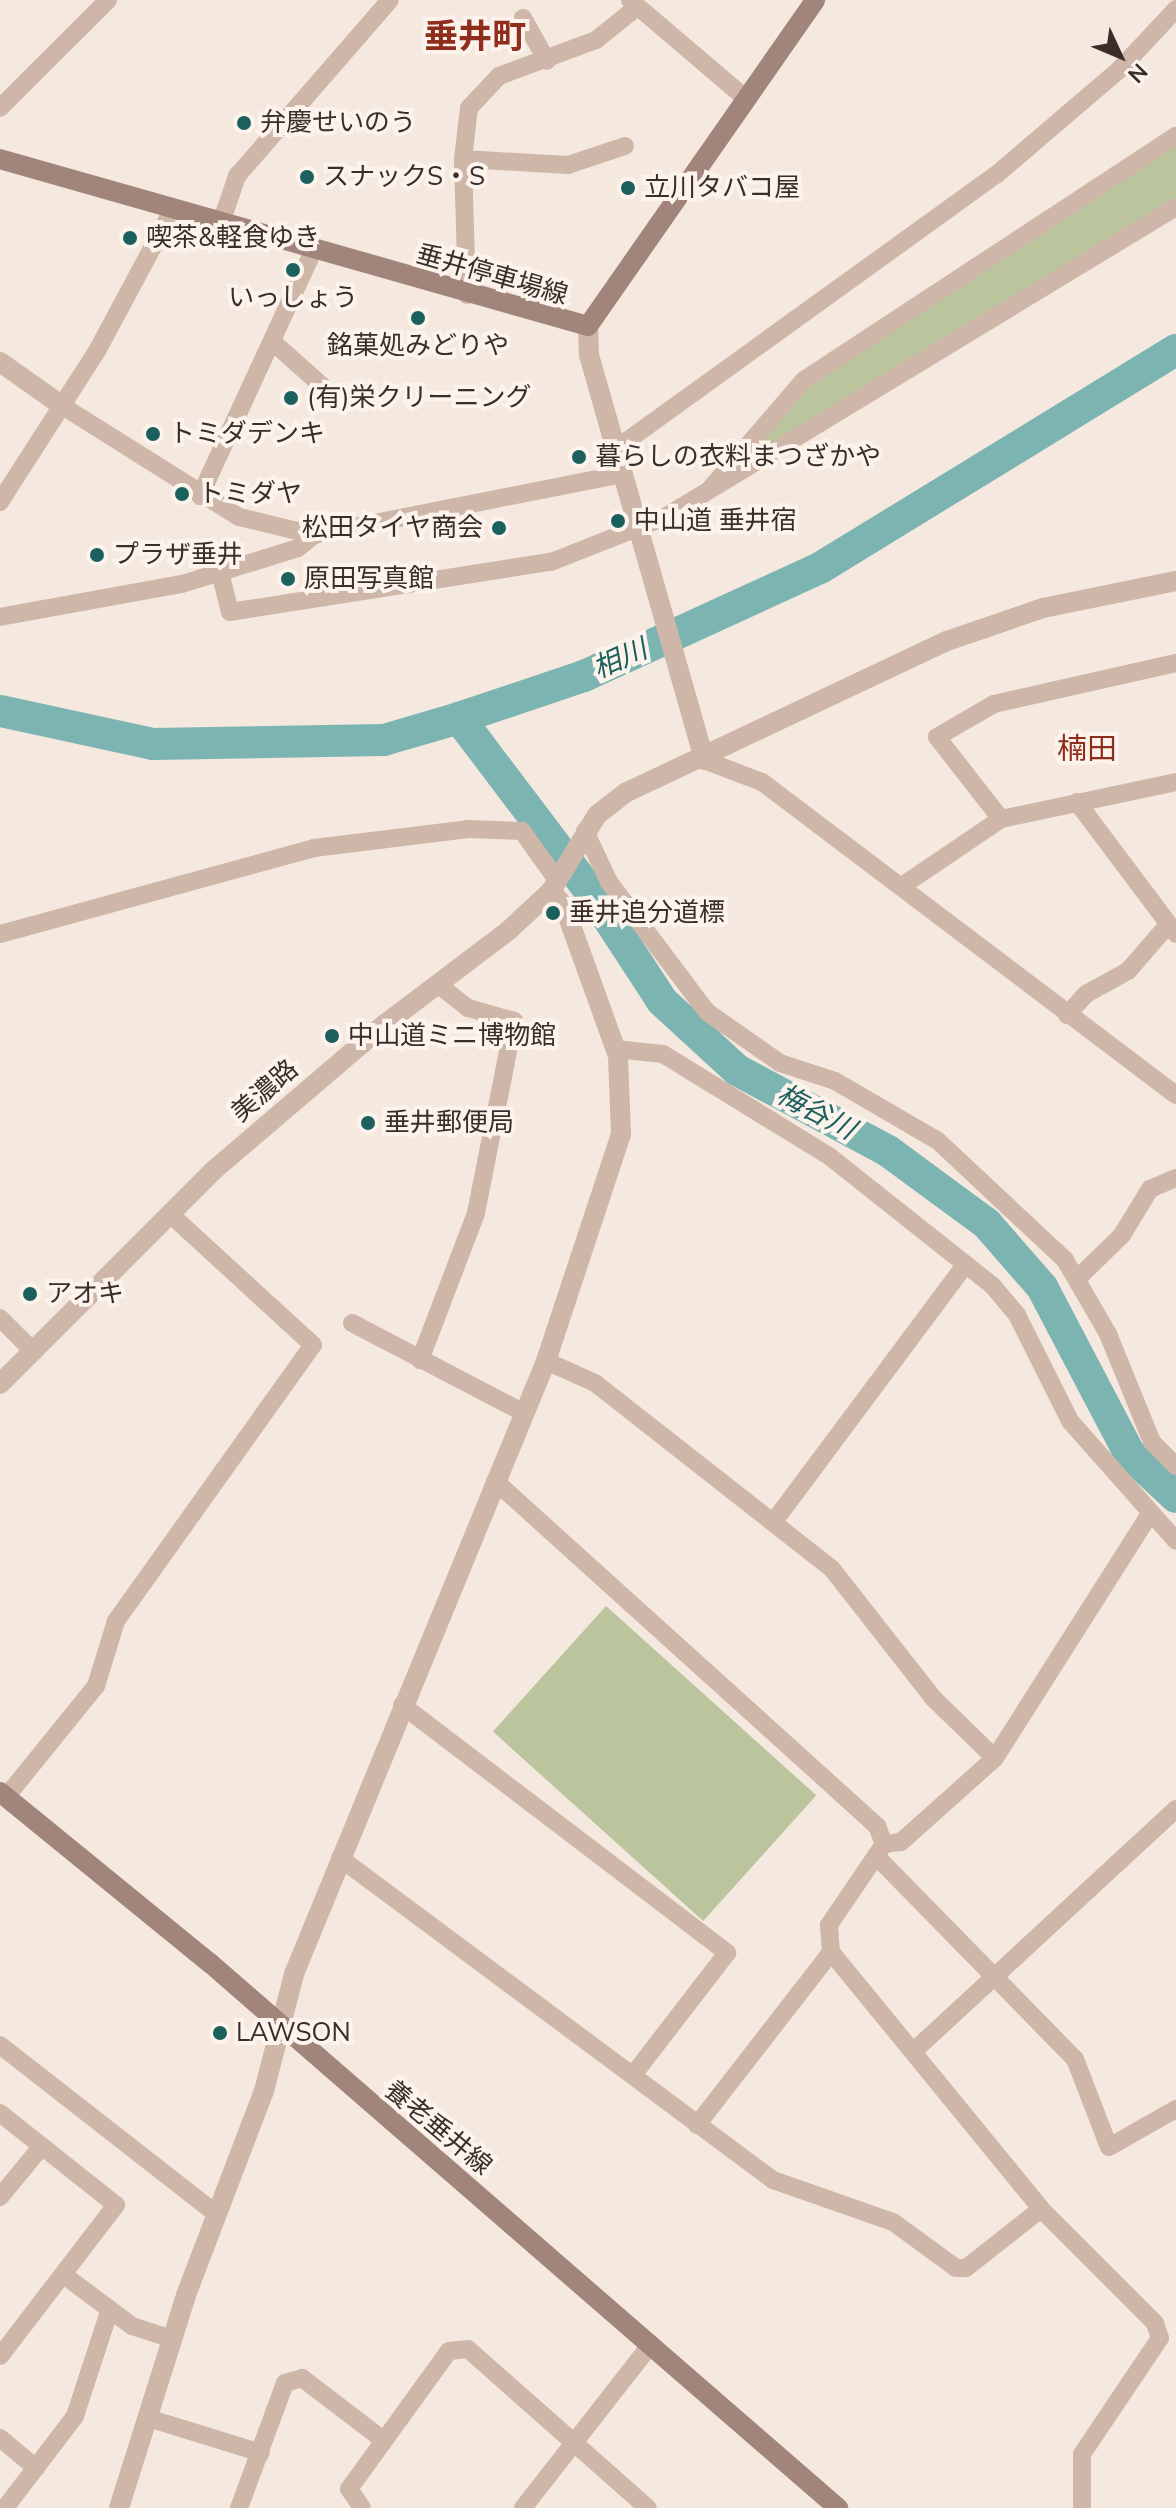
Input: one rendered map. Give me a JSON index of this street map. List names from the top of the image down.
{
  "streets": {
    "main road": ["垂井停車場線", "養老垂井線"],
    "street": ["美濃路"]
  },
  "districts": ["垂井町", "楠田"],
  "water": ["相川", "梅谷川"],
  "places": [
    "弁慶せいのう",
    "スナックS・S",
    "立川タバコ屋",
    "喫茶&軽食ゆき",
    "いっしょう",
    "銘菓処みどりや",
    "(有)栄クリーニング",
    "トミダデンキ",
    "暮らしの衣料まつざかや",
    "トミダヤ",
    "中山道 垂井宿",
    "松田タイヤ商会",
    "プラザ垂井",
    "原田写真館",
    "垂井追分道標",
    "中山道ミニ博物館",
    "垂井郵便局",
    "アオキ",
    "LAWSON"
  ],
  "north": "bottom right"
}
